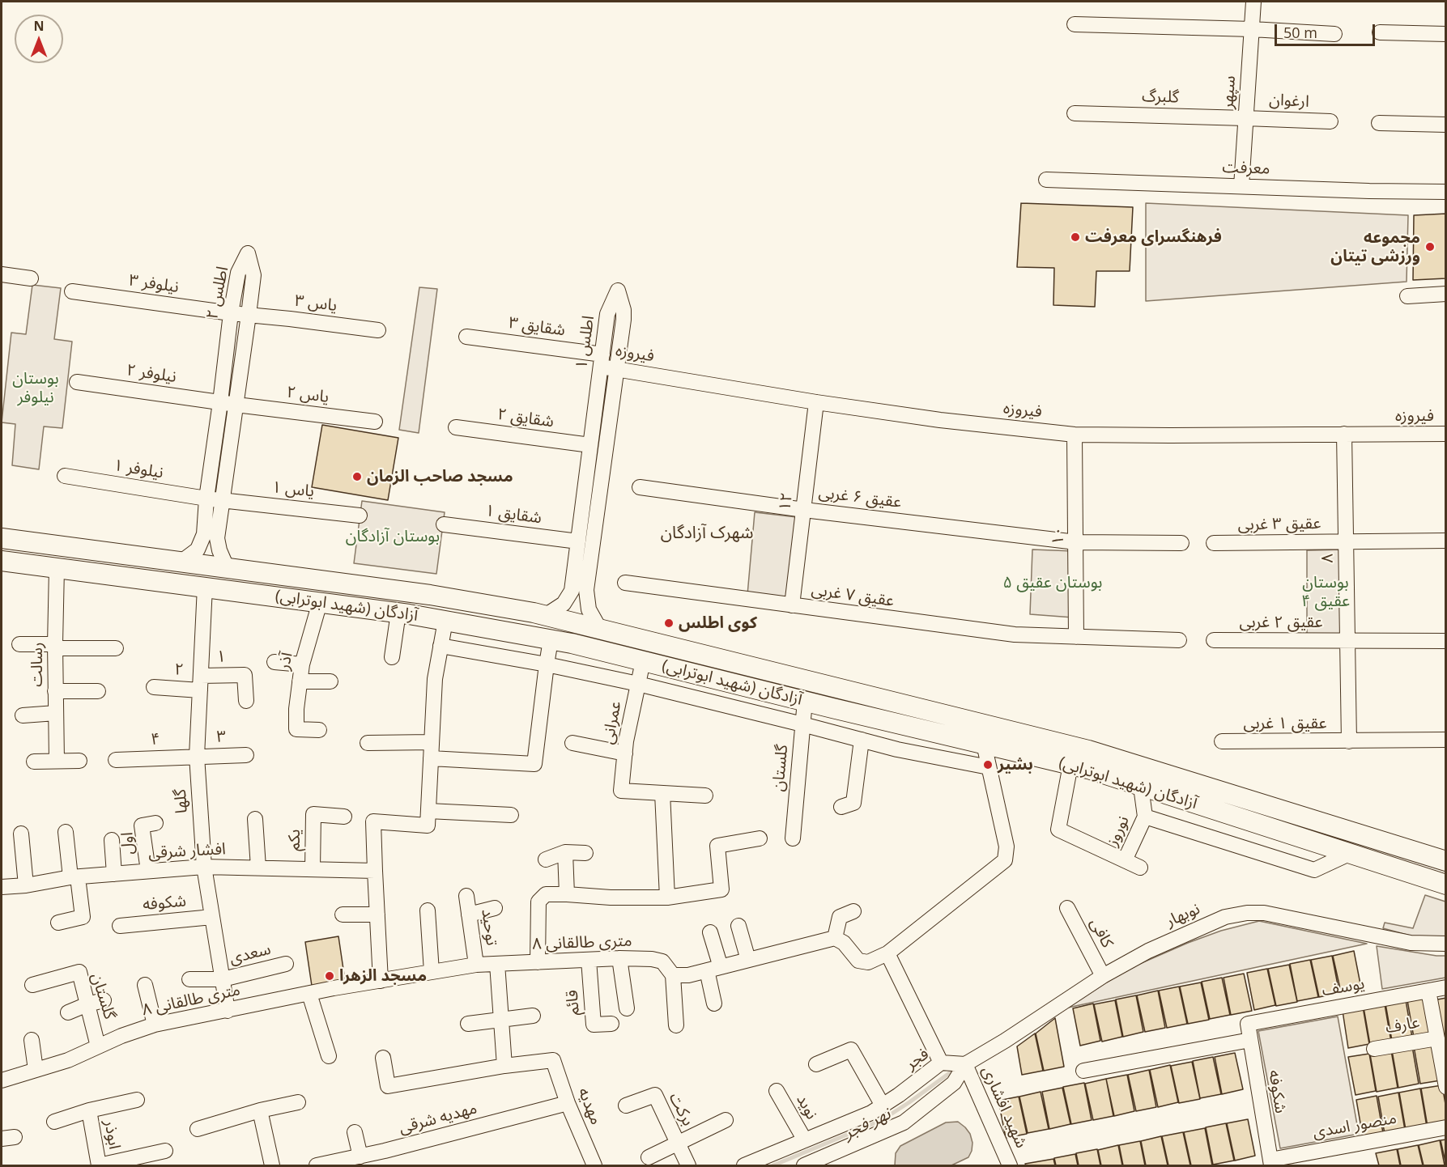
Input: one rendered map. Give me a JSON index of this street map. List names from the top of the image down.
{
  "streets": {
    "main road": ["آزادگان (شهید ابوترابی)"],
    "street": [
      "سپهر",
      "گلبرگ",
      "ارغوان",
      "معرفت",
      "نیلوفر ۳",
      "اطلس ۲",
      "یاس ۳",
      "شقایق ۳",
      "اطلس ۱",
      "فیروزه",
      "نیلوفر ۲",
      "یاس ۲",
      "شقایق ۲",
      "نیلوفر ۱",
      "یاس ۱",
      "عقیق ۶ غربی",
      "۱۲",
      "شقایق ۱",
      "عقیق ۳ غربی",
      "۱۰",
      "۸",
      "عقیق ۷ غربی",
      "عقیق ۲ غربی",
      "۱",
      "آذر",
      "رسالت",
      "۲",
      "عمرانی",
      "عقیق ۱ غربی",
      "۳",
      "۴",
      "گلستان",
      "گلها",
      "نوروز",
      "یکم",
      "اول",
      "افشار شرقی",
      "شکوفه",
      "نوبهار",
      "توحید",
      "کافی",
      "۸ متری طالقانی",
      "سعدی",
      "یوسف",
      "قائم",
      "عارف",
      "فجر",
      "مهدیه",
      "نوید",
      "شهید افشاری",
      "برکت",
      "مهدیه شرقی",
      "منصور اسدی",
      "ابوذر"
    ]
  },
  "crossings": [
    ["سپهر", "گلبرگ"],
    ["سپهر", "ارغوان"],
    ["سپهر", "معرفت"],
    ["گلبرگ", "ارغوان"],
    ["نیلوفر ۳", "اطلس ۲"],
    ["نیلوفر ۳", "یاس ۳"],
    ["اطلس ۲", "یاس ۳"],
    ["اطلس ۲", "نیلوفر ۲"],
    ["اطلس ۲", "یاس ۲"],
    ["اطلس ۲", "نیلوفر ۱"],
    ["اطلس ۲", "یاس ۱"],
    ["اطلس ۲", "آزادگان (شهید ابوترابی)"],
    ["شقایق ۳", "اطلس ۱"],
    ["شقایق ۳", "فیروزه"],
    ["اطلس ۱", "فیروزه"],
    ["اطلس ۱", "شقایق ۲"],
    ["اطلس ۱", "شقایق ۱"],
    ["اطلس ۱", "آزادگان (شهید ابوترابی)"],
    ["فیروزه", "۱۲"],
    ["فیروزه", "۱۰"],
    ["فیروزه", "۸"],
    ["نیلوفر ۲", "یاس ۲"],
    ["نیلوفر ۱", "یاس ۱"],
    ["عقیق ۶ غربی", "۱۲"],
    ["عقیق ۶ غربی", "۱۰"],
    ["۱۲", "عقیق ۷ غربی"],
    ["عقیق ۳ غربی", "۸"],
    ["۱۰", "عقیق ۷ غربی"],
    ["۸", "عقیق ۲ غربی"],
    ["۸", "عقیق ۱ غربی"],
    ["آزادگان (شهید ابوترابی)", "آذر"],
    ["آزادگان (شهید ابوترابی)", "رسالت"],
    ["آزادگان (شهید ابوترابی)", "عمرانی"],
    ["آزادگان (شهید ابوترابی)", "گلستان"],
    ["آزادگان (شهید ابوترابی)", "گلها"],
    ["۱", "۲"],
    ["۱", "گلها"],
    ["۲", "گلها"],
    ["۳", "۴"],
    ["۳", "گلها"],
    ["۴", "گلها"],
    ["گلستان", "۸ متری طالقانی"],
    ["گلها", "افشار شرقی"],
    ["گلها", "شکوفه"],
    ["گلها", "۸ متری طالقانی"],
    ["گلها", "سعدی"],
    ["یکم", "افشار شرقی"],
    ["اول", "افشار شرقی"],
    ["شکوفه", "یوسف"],
    ["شکوفه", "منصور اسدی"],
    ["نوبهار", "کافی"],
    ["نوبهار", "فجر"],
    ["نوبهار", "شهید افشاری"],
    ["توحید", "۸ متری طالقانی"],
    ["۸ متری طالقانی", "قائم"],
    ["فجر", "نوید"],
    ["فجر", "شهید افشاری"],
    ["مهدیه", "مهدیه شرقی"]
  ],
  "districts": ["شهرک آزادگان"],
  "water": ["نهر فجر"],
  "parks": [
    "بوستان نیلوفر",
    "بوستان آزادگان",
    "بوستان عقیق ۵",
    "بوستان عقیق ۴"
  ],
  "places": [
    "فرهنگسرای معرفت",
    "مجموعه ورزشی تیتان",
    "مسجد صاحب الزمان",
    "کوی اطلس",
    "بشیر",
    "مسجد الزهرا"
  ],
  "scale_bar": "50 m",
  "north": "top"
}
